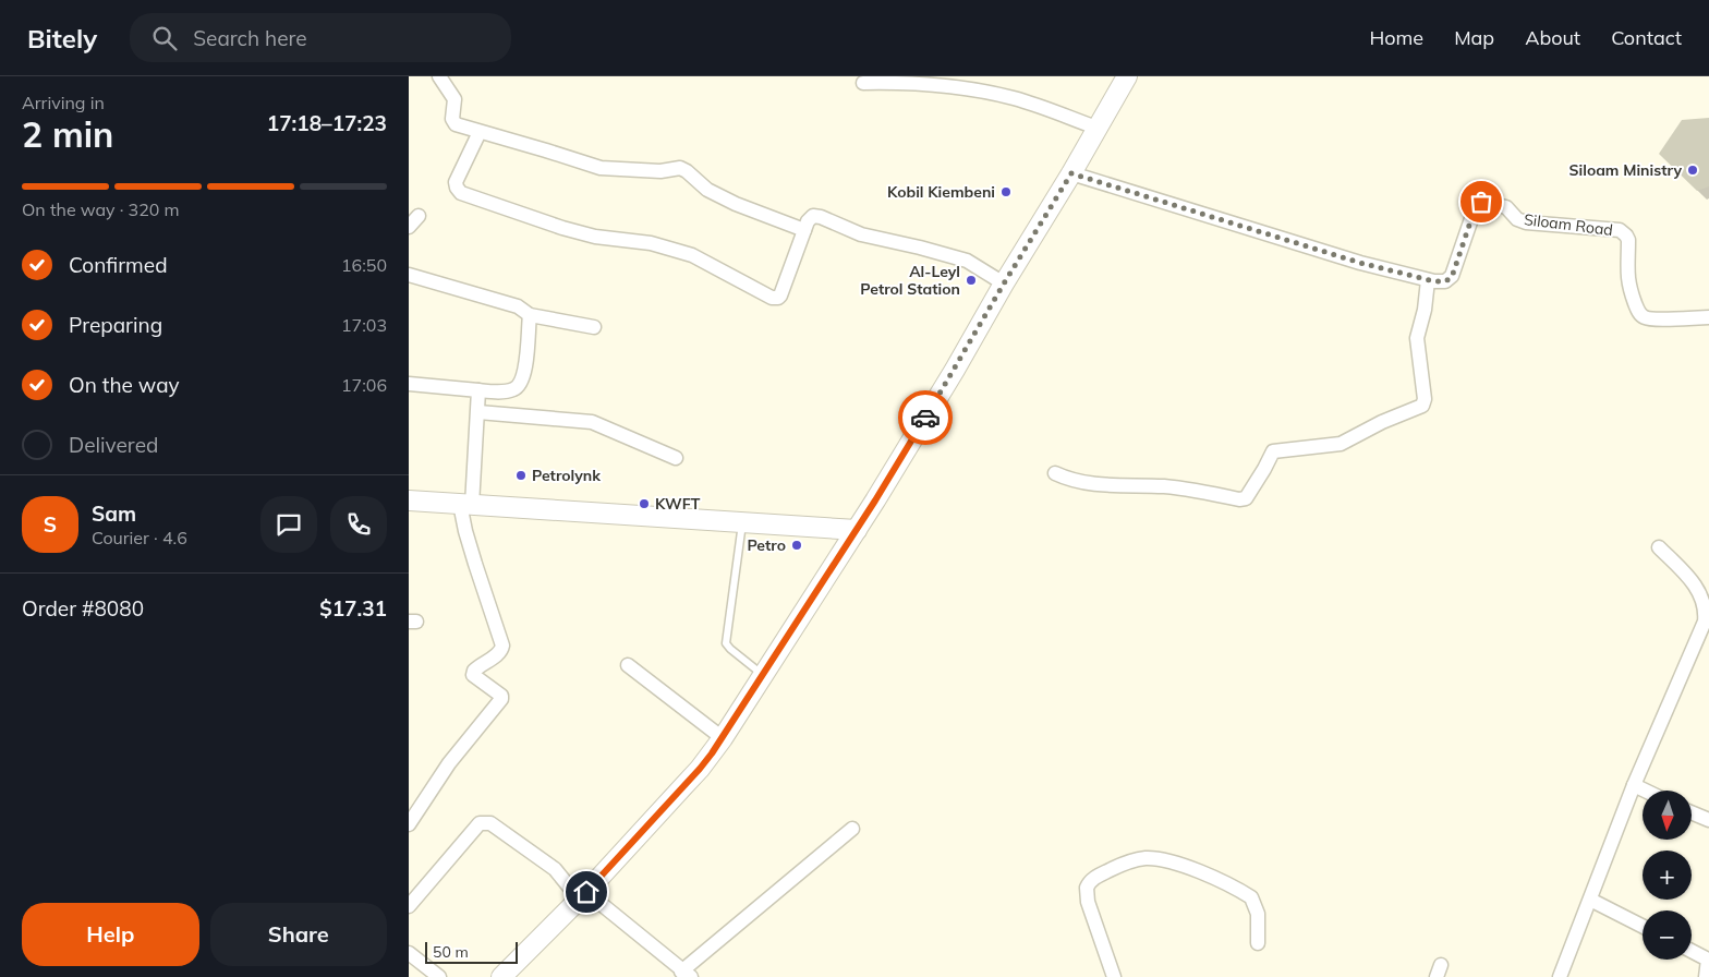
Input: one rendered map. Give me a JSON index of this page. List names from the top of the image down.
{
  "streets": {
    "street": ["Siloam Road"]
  },
  "places": [
    "Siloam Ministry",
    "Kobil Kiembeni",
    "Al-Leyl Petrol Station",
    "Petrolynk",
    "KWFT",
    "Petro"
  ],
  "scale_bar": "50 m",
  "north": "bottom",
  "page": {
    "header": "Bitely",
    "search": "Search here",
    "nav": [
      "Home",
      "Map",
      "About",
      "Contact"
    ],
    "heading": ["2 min", "Arriving in", "17:18–17:23"],
    "panel": [
      "Sam",
      "Courier · 4.6",
      "Order #8080",
      "$17.31"
    ],
    "bar": "On the way · 320 m",
    "list": [
      ["Confirmed", "16:50"],
      ["Preparing", "17:03"],
      ["On the way", "17:06"],
      "Delivered"
    ],
    "round": "S",
    "map_buttons": ["+", "−"],
    "buttons": ["Help", "Share"],
    "scale": "50 m"
  }
}
